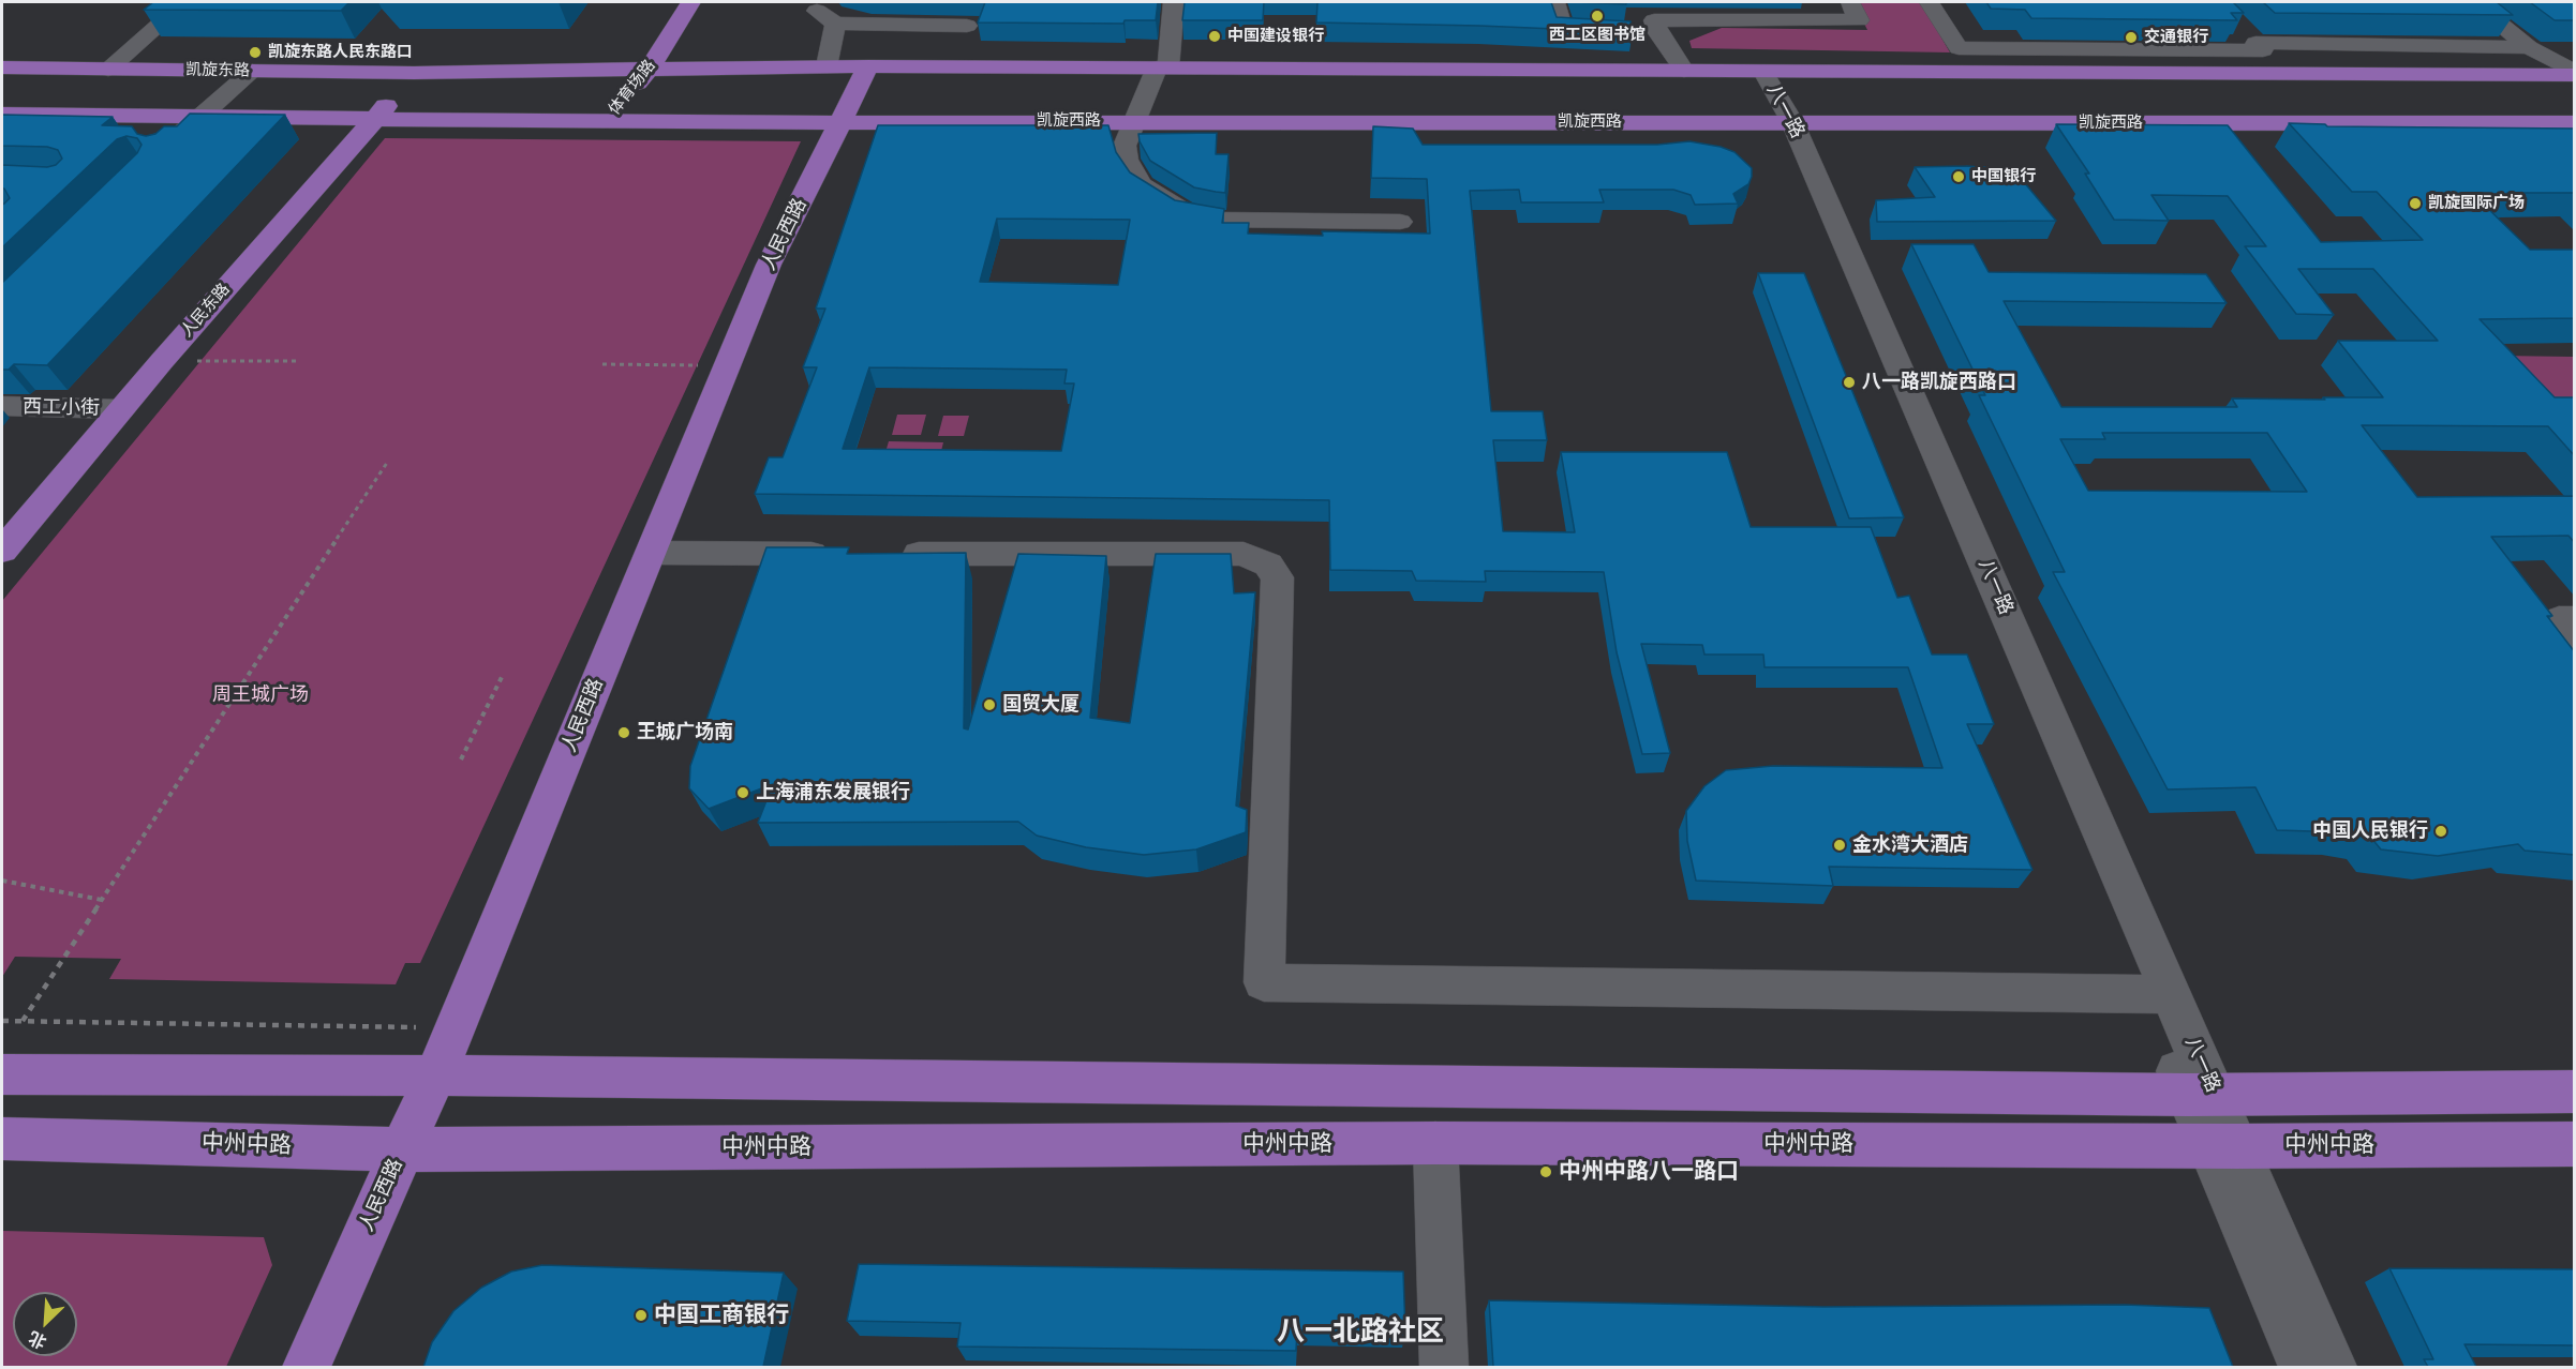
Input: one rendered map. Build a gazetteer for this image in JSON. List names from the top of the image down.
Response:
{
  "streets": {
    "main road": [
      "凯旋东路",
      "体育场路",
      "凯旋西路",
      "人民西路",
      "人民东路",
      "中州中路"
    ],
    "street": ["八一路", "西工小街"]
  },
  "crossings": [
    ["凯旋东路", "体育场路"],
    ["凯旋东路", "凯旋西路"],
    ["凯旋东路", "人民东路"],
    ["体育场路", "凯旋西路"],
    ["八一路", "凯旋西路"],
    ["八一路", "中州中路"],
    ["凯旋西路", "人民西路"],
    ["人民西路", "中州中路"],
    ["人民东路", "西工小街"]
  ],
  "districts": ["八一北路社区"],
  "parks": ["周王城广场"],
  "places": [
    "西工区图书馆",
    "中国建设银行",
    "交通银行",
    "凯旋东路人民东路口",
    "中国银行",
    "凯旋国际广场",
    "八一路凯旋西路口",
    "国贸大厦",
    "王城广场南",
    "上海浦东发展银行",
    "中国人民银行",
    "金水湾大酒店",
    "中州中路八一路口",
    "中国工商银行"
  ],
  "north": "bottom left"
}
